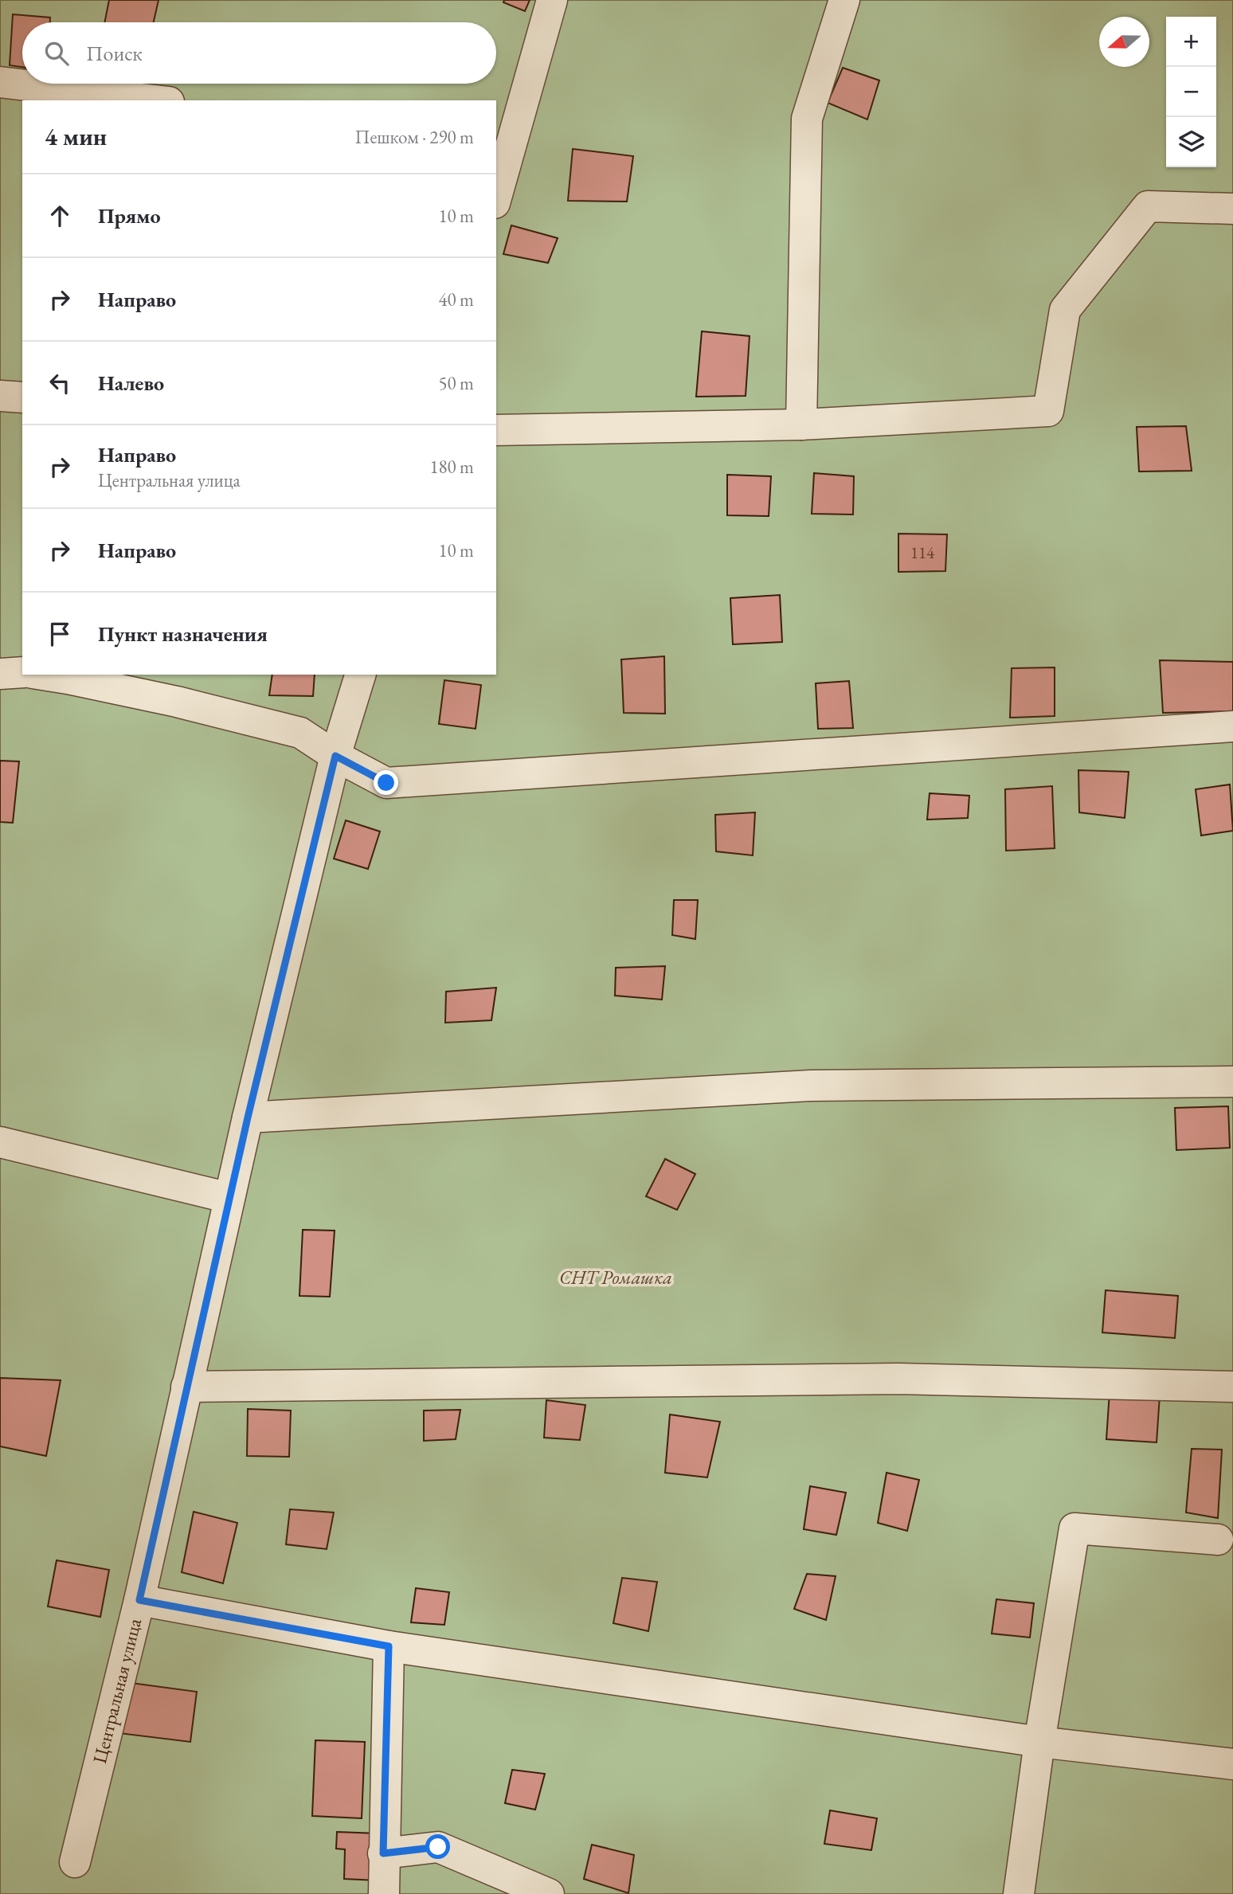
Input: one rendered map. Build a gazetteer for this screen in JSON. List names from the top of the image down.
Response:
{
  "streets": {
    "street": ["Центральная улица"]
  },
  "parks": ["СНТ Ромашка"],
  "house_numbers": ["114"],
  "north": "left",
  "page": {
    "map_buttons": ["+", "−"],
    "search": "Поиск",
    "heading": ["4 мин", "Пешком · 290 m"],
    "list": [
      ["Прямо", "10 m"],
      ["Направо", "40 m"],
      ["Налево", "50 m"],
      ["Направо", "Центральная улица", "180 m"],
      ["Направо", "10 m"],
      "Пункт назначения"
    ]
  }
}
